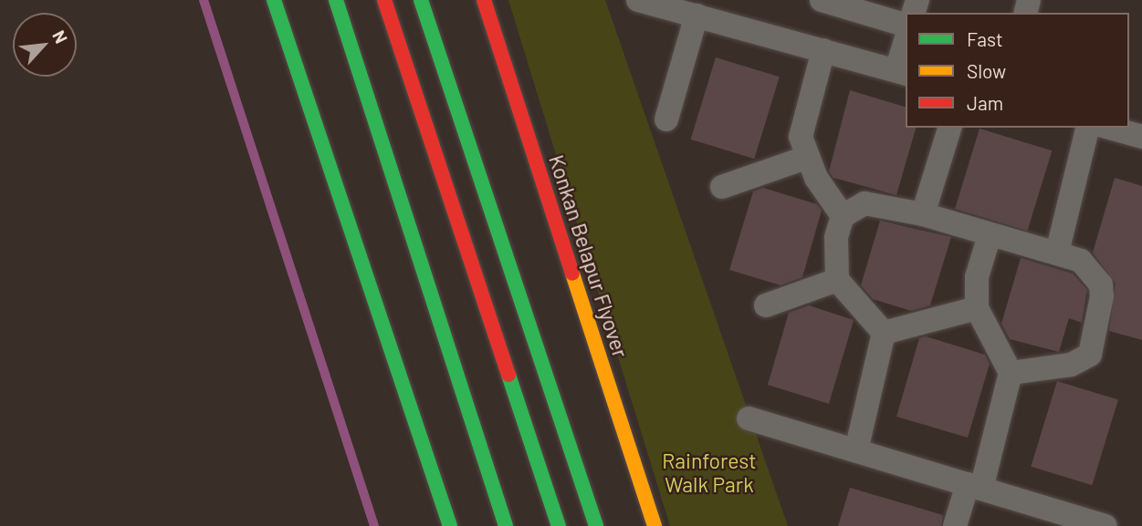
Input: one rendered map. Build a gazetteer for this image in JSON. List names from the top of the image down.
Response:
{
  "streets": {
    "highway": ["Konkan Belapur Flyover"]
  },
  "parks": ["Rainforest Walk Park"],
  "legend": ["Fast", "Slow", "Jam"],
  "north": "top right"
}
